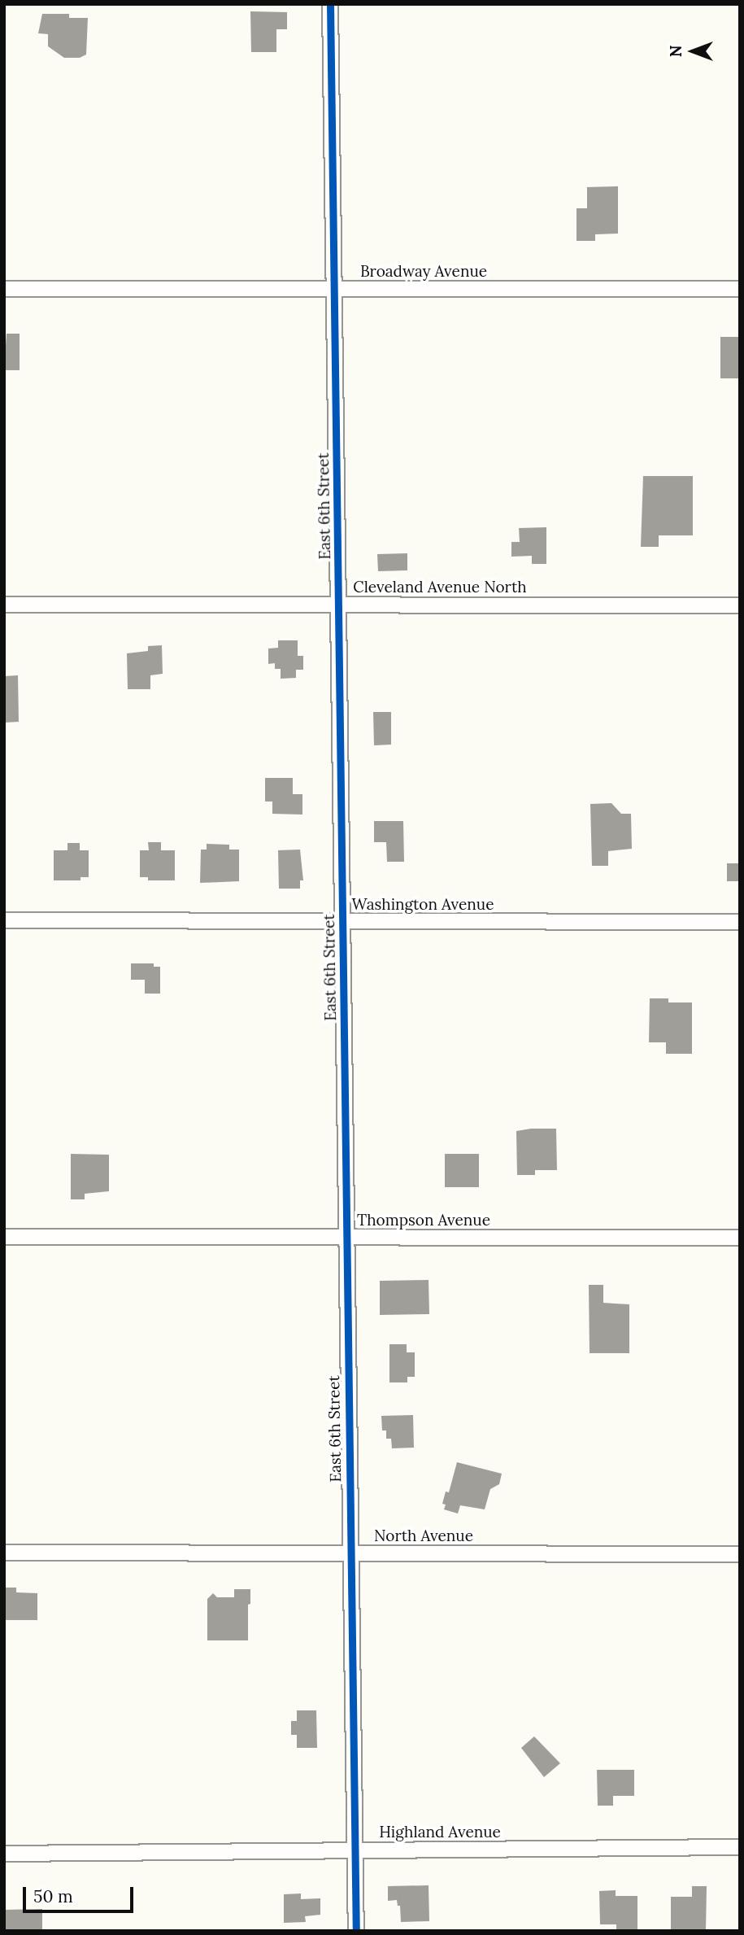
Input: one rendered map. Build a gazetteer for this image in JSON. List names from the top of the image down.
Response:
{
  "streets": {
    "street": [
      "Broadway Avenue",
      "East 6th Street",
      "Cleveland Avenue North",
      "Washington Avenue",
      "Thompson Avenue",
      "North Avenue",
      "Highland Avenue"
    ]
  },
  "crossings": [
    ["Broadway Avenue", "East 6th Street"],
    ["East 6th Street", "Cleveland Avenue North"],
    ["East 6th Street", "Washington Avenue"],
    ["East 6th Street", "Thompson Avenue"],
    ["East 6th Street", "North Avenue"],
    ["East 6th Street", "Highland Avenue"]
  ],
  "scale_bar": "50 m",
  "north": "left"
}
